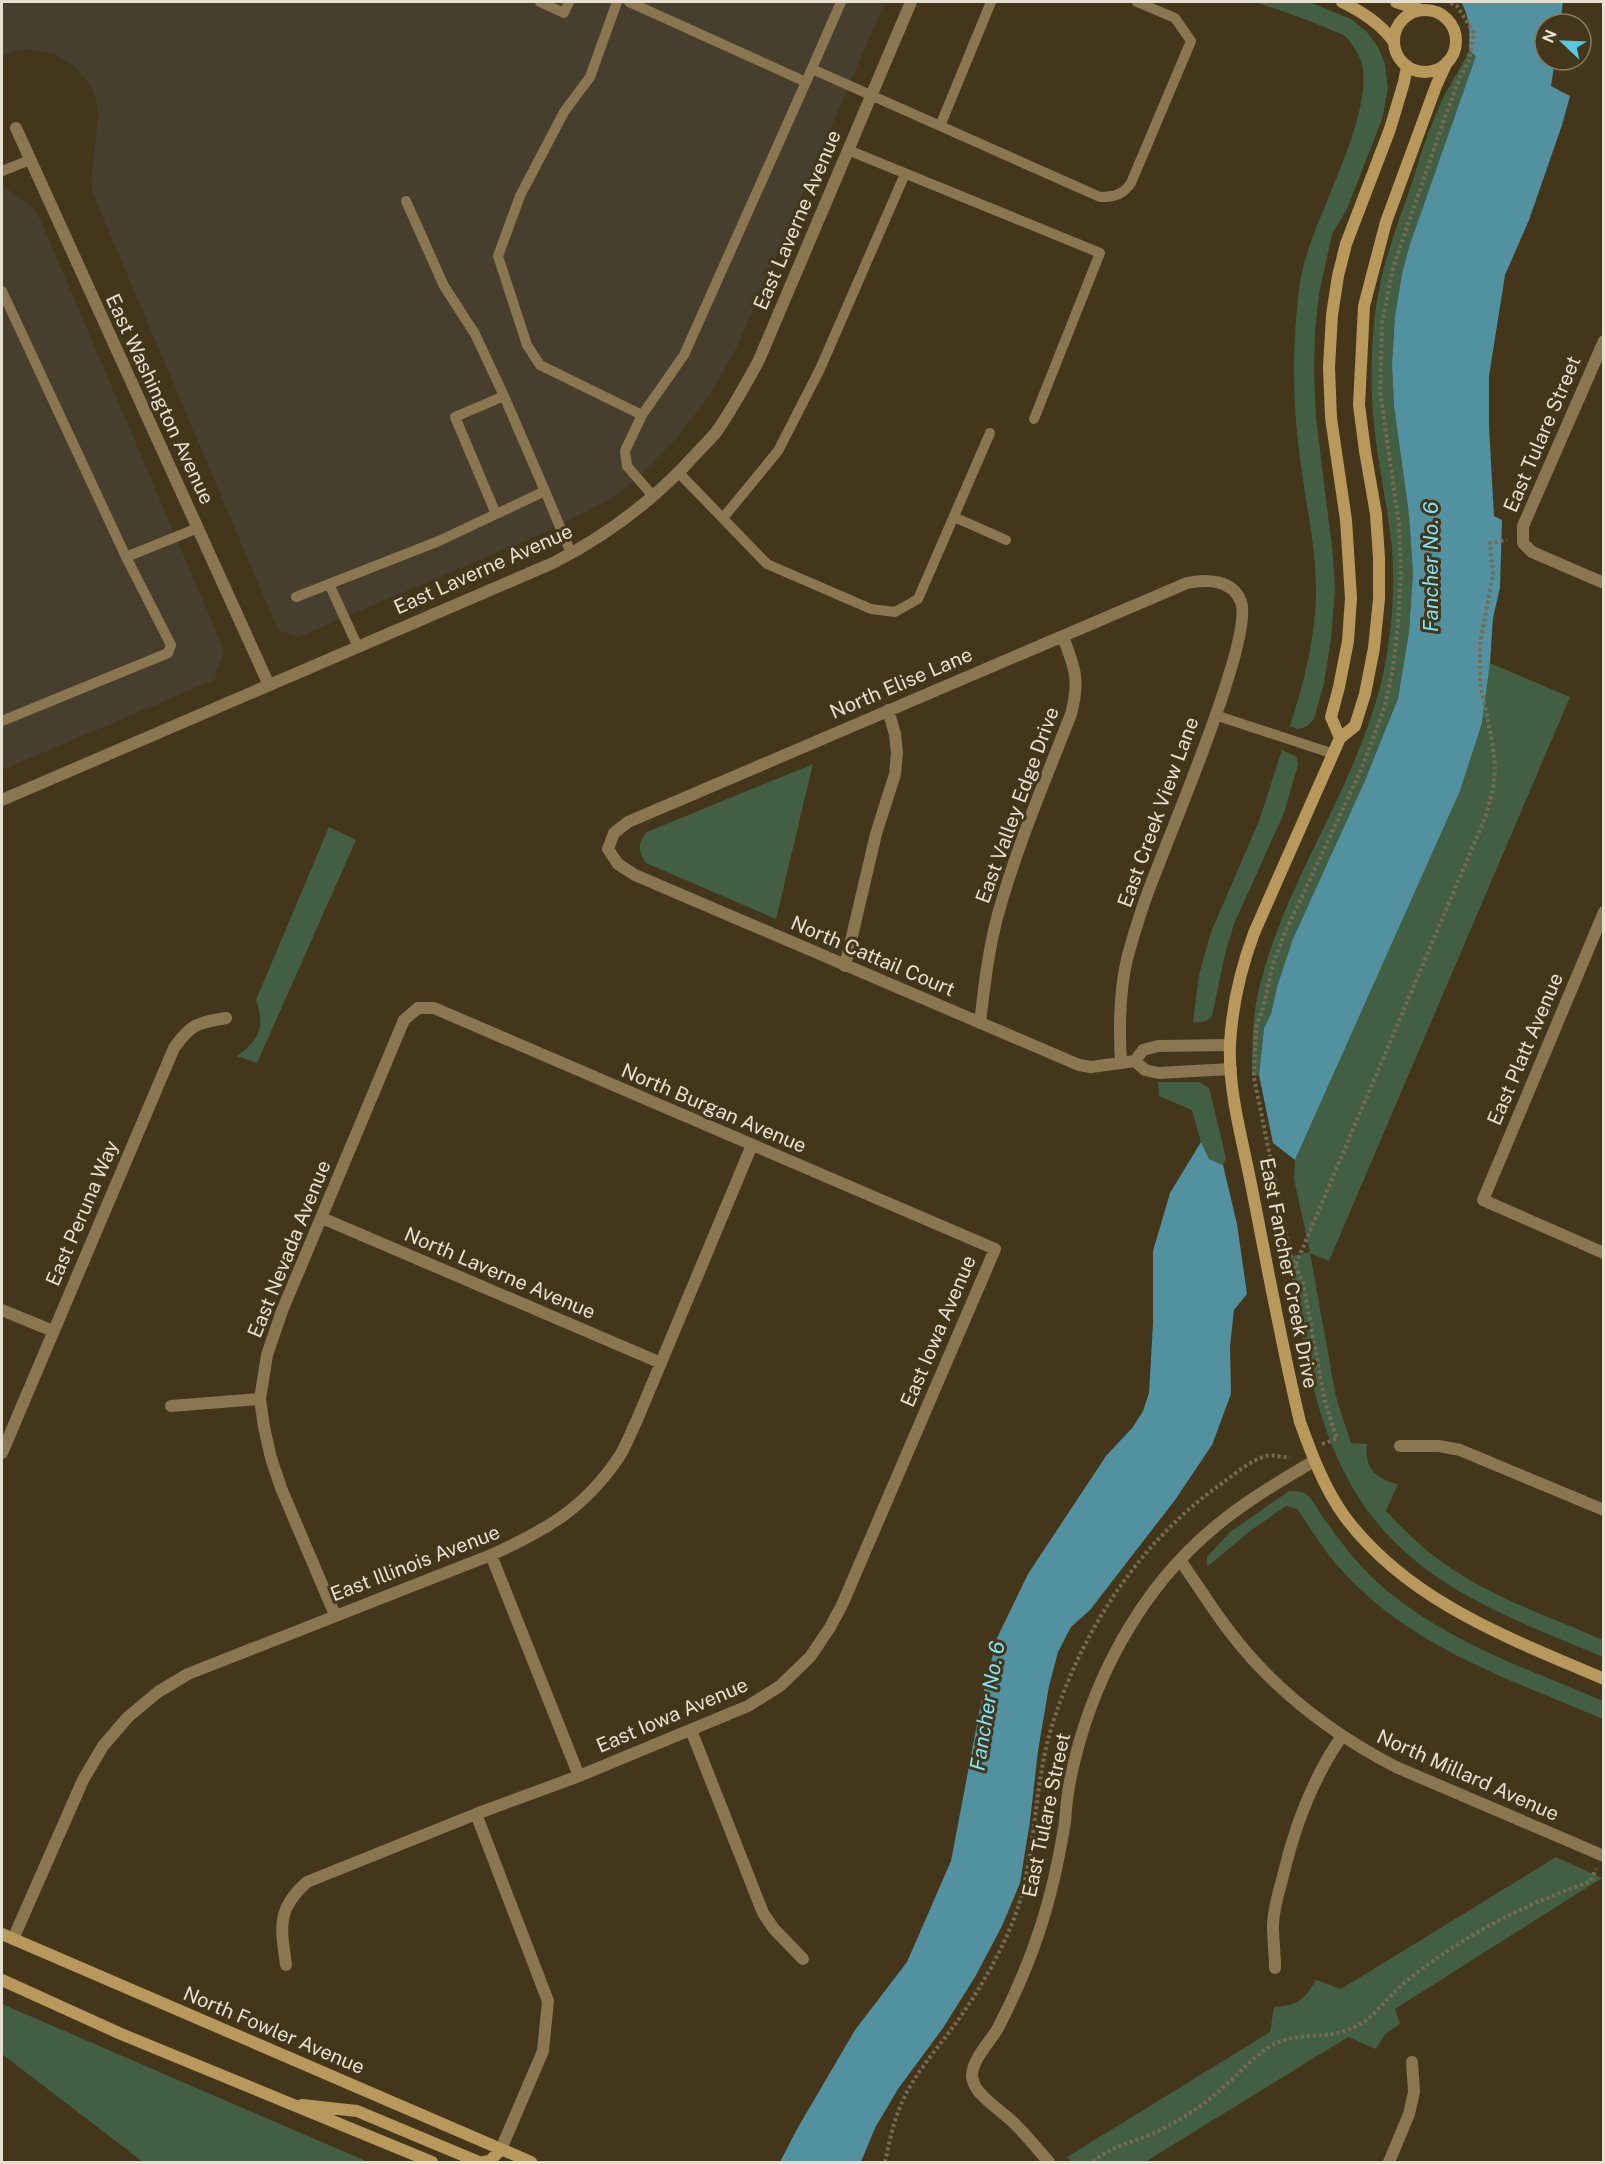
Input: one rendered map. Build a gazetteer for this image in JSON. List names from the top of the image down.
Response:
{
  "streets": {
    "street": [
      "East Laverne Avenue",
      "East Washington Avenue",
      "East Tulare Street",
      "North Elise Lane",
      "East Valley Edge Drive",
      "East Creek View Lane",
      "North Cattail Court",
      "East Platt Avenue",
      "North Burgan Avenue",
      "East Peruna Way",
      "East Nevada Avenue",
      "North Laverne Avenue",
      "East Fancher Creek Drive",
      "East Iowa Avenue",
      "East Illinois Avenue",
      "North Millard Avenue",
      "North Fowler Avenue"
    ]
  },
  "crossings": [
    ["East Laverne Avenue", "East Washington Avenue"],
    ["East Tulare Street", "East Fancher Creek Drive"],
    ["East Tulare Street", "North Millard Avenue"],
    ["North Elise Lane", "East Valley Edge Drive"],
    ["North Elise Lane", "East Creek View Lane"],
    ["North Elise Lane", "North Cattail Court"],
    ["East Valley Edge Drive", "North Cattail Court"],
    ["East Creek View Lane", "North Cattail Court"],
    ["North Cattail Court", "East Fancher Creek Drive"],
    ["North Burgan Avenue", "East Nevada Avenue"],
    ["North Burgan Avenue", "East Iowa Avenue"],
    ["North Burgan Avenue", "East Illinois Avenue"],
    ["East Nevada Avenue", "North Laverne Avenue"],
    ["East Nevada Avenue", "East Illinois Avenue"],
    ["North Laverne Avenue", "East Illinois Avenue"],
    ["East Illinois Avenue", "North Fowler Avenue"]
  ],
  "water": ["Fancher No. 6"],
  "north": "top left"
}
